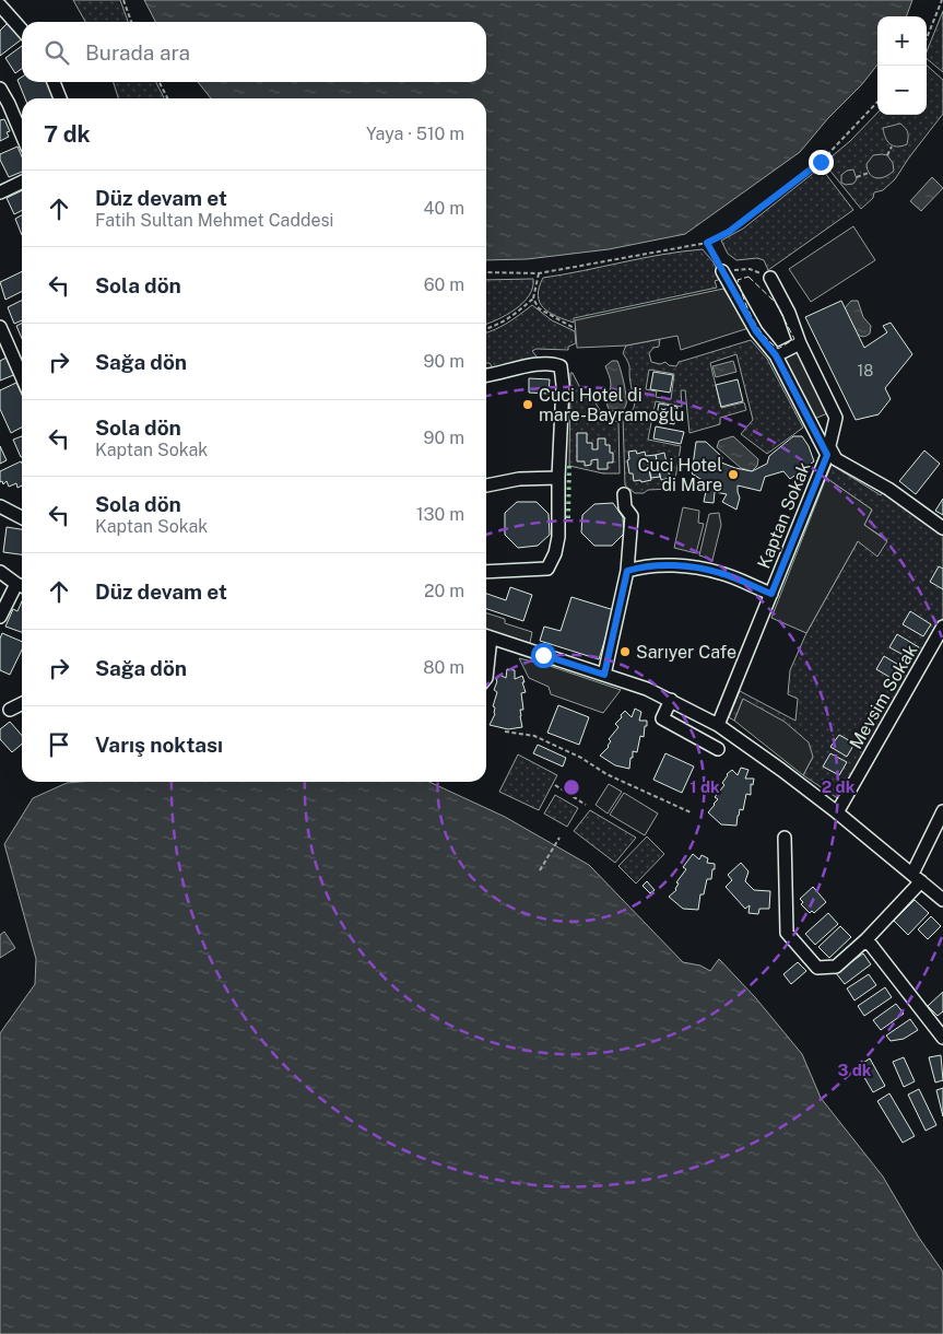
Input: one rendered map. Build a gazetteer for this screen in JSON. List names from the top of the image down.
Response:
{
  "streets": {
    "street": ["Kaptan Sokak", "Mevsim Sokak"]
  },
  "places": ["Cuci Hotel di mare-Bayramoğlu", "Cuci Hotel di Mare", "Sarıyer Cafe"],
  "house_numbers": ["18"],
  "page": {
    "map_buttons": ["+", "−"],
    "search": "Burada ara",
    "heading": ["7 dk", "Yaya · 510 m"],
    "list": [
      ["Düz devam et", "Fatih Sultan Mehmet Caddesi", "40 m"],
      ["Sola dön", "60 m"],
      ["Sağa dön", "90 m"],
      ["Sola dön", "Kaptan Sokak", "90 m"],
      ["Sola dön", "Kaptan Sokak", "130 m"],
      ["Düz devam et", "20 m"],
      ["Sağa dön", "80 m"],
      "Varış noktası"
    ]
  },
  "rings": ["1 dk", "2 dk", "3 dk"]
}
